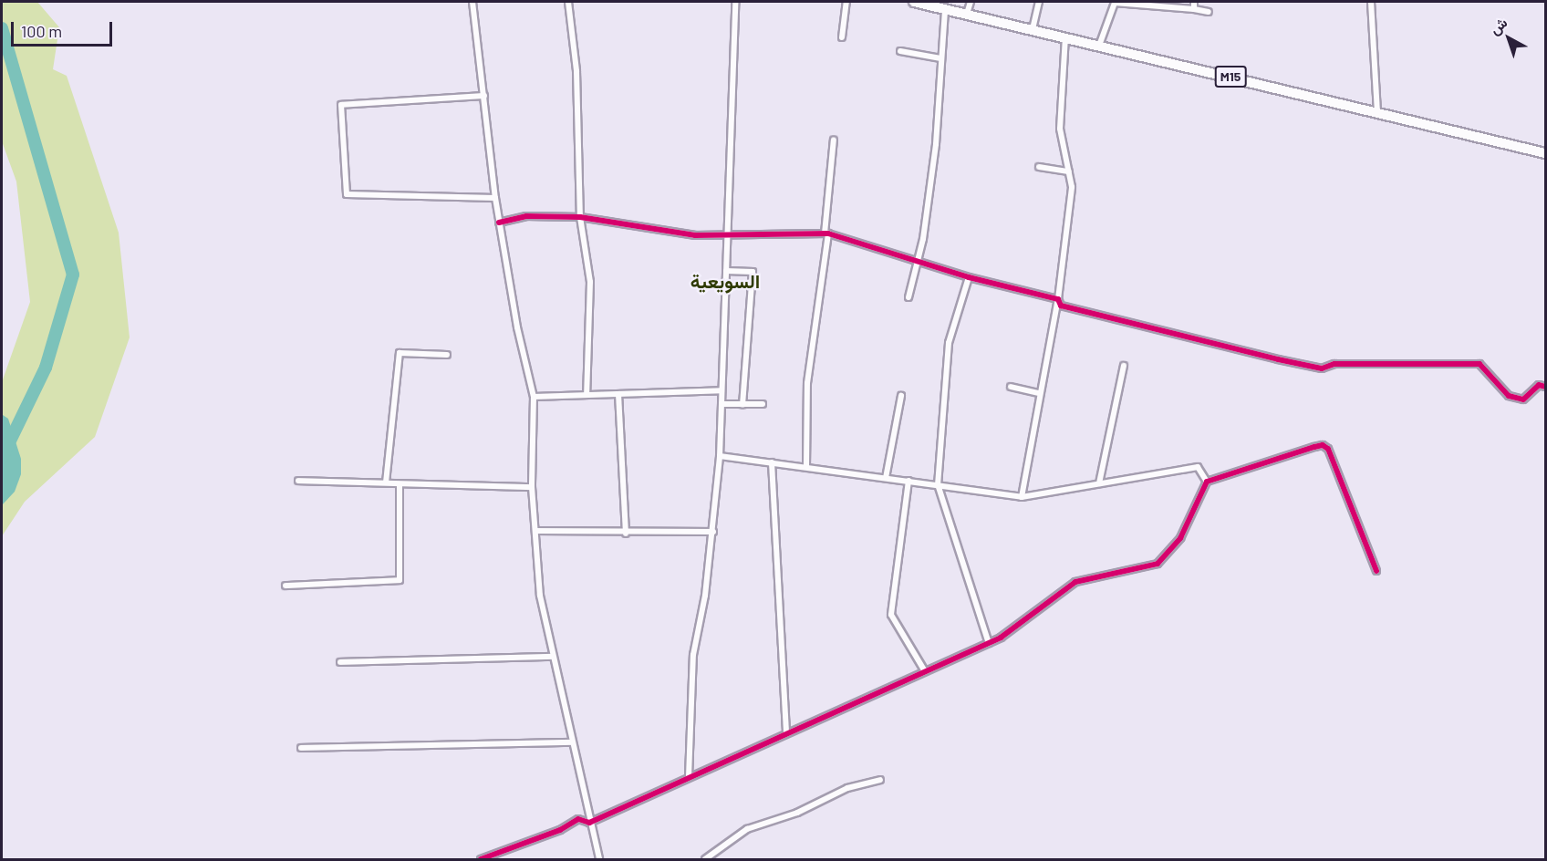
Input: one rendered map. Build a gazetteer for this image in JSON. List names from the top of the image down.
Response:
{
  "streets": {
    "highway": ["M15"]
  },
  "districts": ["السويعية"],
  "scale_bar": "100 m",
  "north": "top left"
}
